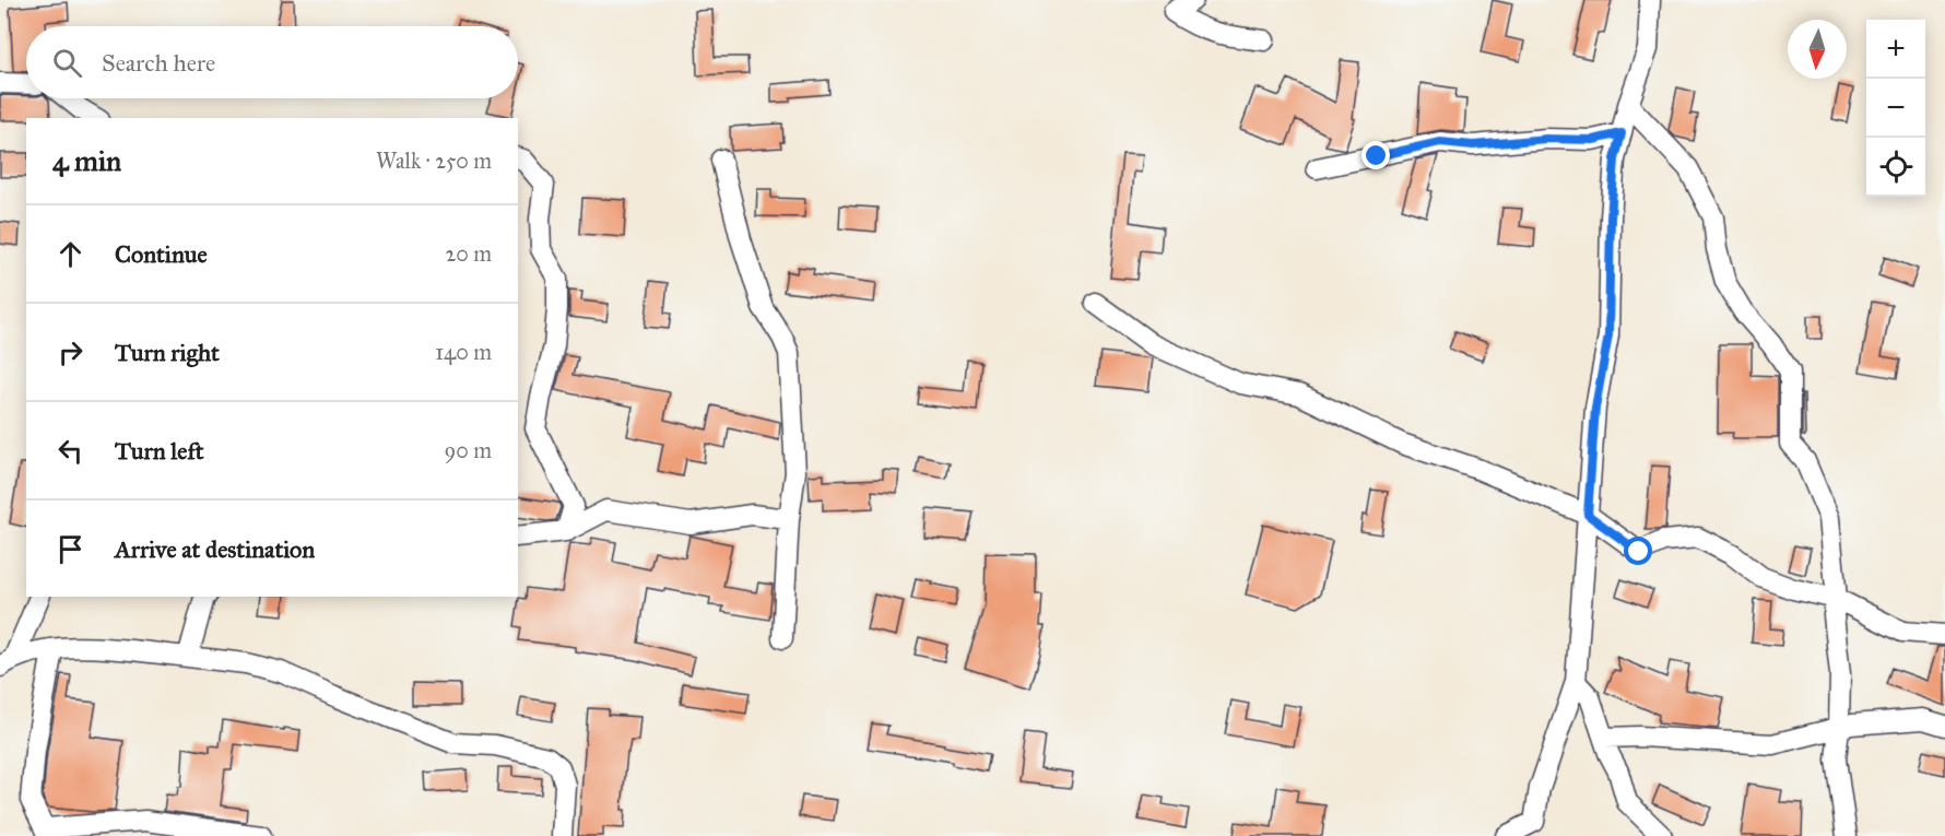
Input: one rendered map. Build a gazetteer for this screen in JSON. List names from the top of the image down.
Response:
{
  "north": "bottom",
  "page": {
    "map_buttons": ["+", "−"],
    "search": "Search here",
    "heading": ["4 min", "Walk · 250 m"],
    "list": [
      ["Continue", "20 m"],
      ["Turn right", "140 m"],
      ["Turn left", "90 m"],
      "Arrive at destination"
    ]
  }
}
